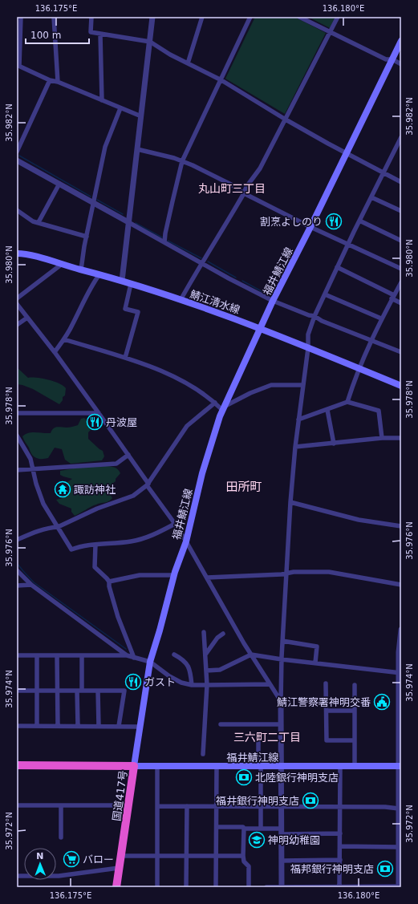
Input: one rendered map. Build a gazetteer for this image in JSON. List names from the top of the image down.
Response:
{
  "streets": {
    "highway": ["国道417号"],
    "main road": ["福井鯖江線", "鯖江清水線"]
  },
  "crossings": [
    ["福井鯖江線", "鯖江清水線"],
    ["福井鯖江線", "国道417号"]
  ],
  "districts": ["丸山町三丁目", "田所町", "三六町二丁目"],
  "places": {
    "restaurant": ["割烹よしのり", "丹波屋", "ガスト"],
    "temple": ["諏訪神社"],
    "public building": ["鯖江警察署神明交番"],
    "bank": ["北陸銀行神明支店", "福井銀行神明支店", "福邦銀行神明支店"],
    "school or university": ["神明幼稚園"],
    "supermarket": ["バロー"]
  },
  "scale_bar": "100 m",
  "north": "top",
  "coordinates": [
    "136.175°E",
    "136.180°E",
    "35.982°N",
    "35.980°N",
    "35.978°N",
    "35.976°N",
    "35.974°N",
    "35.972°N"
  ]
}
